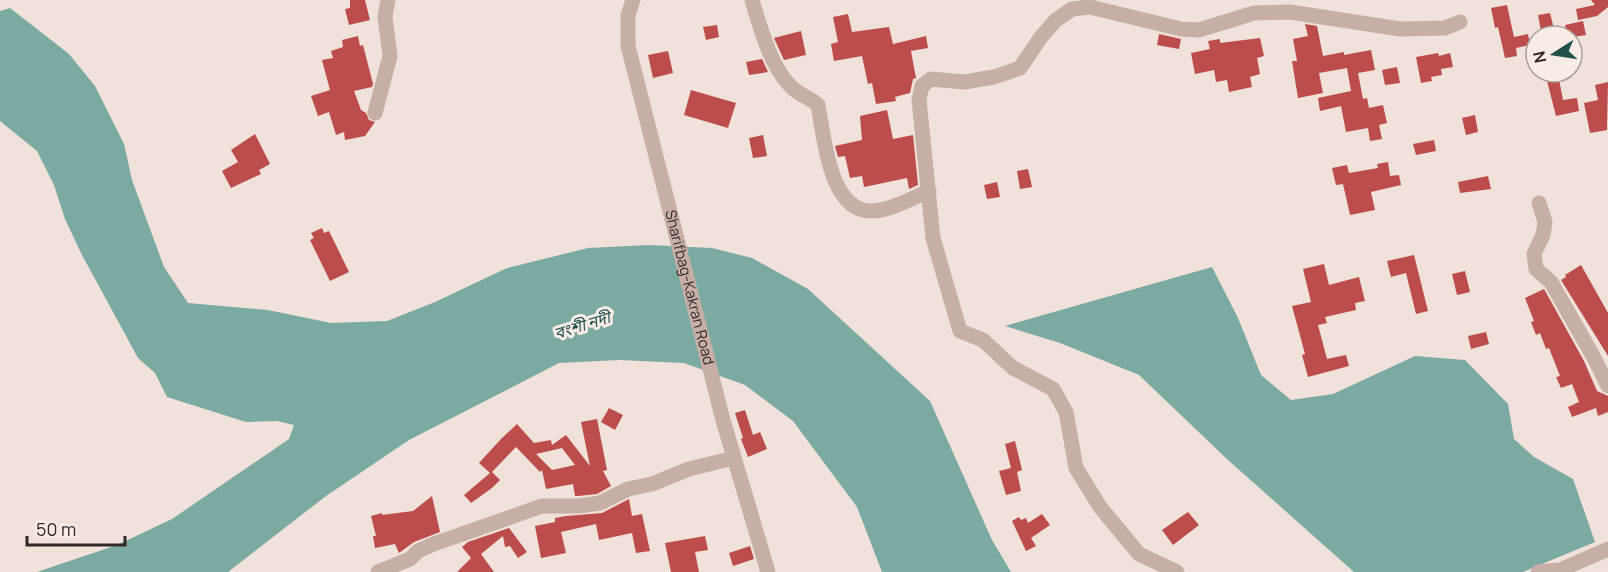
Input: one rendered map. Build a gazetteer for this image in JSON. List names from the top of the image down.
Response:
{
  "streets": {
    "street": ["Sharifbag-Kakran Road"]
  },
  "water": ["বংশী নদী"],
  "scale_bar": "50 m",
  "north": "left"
}
